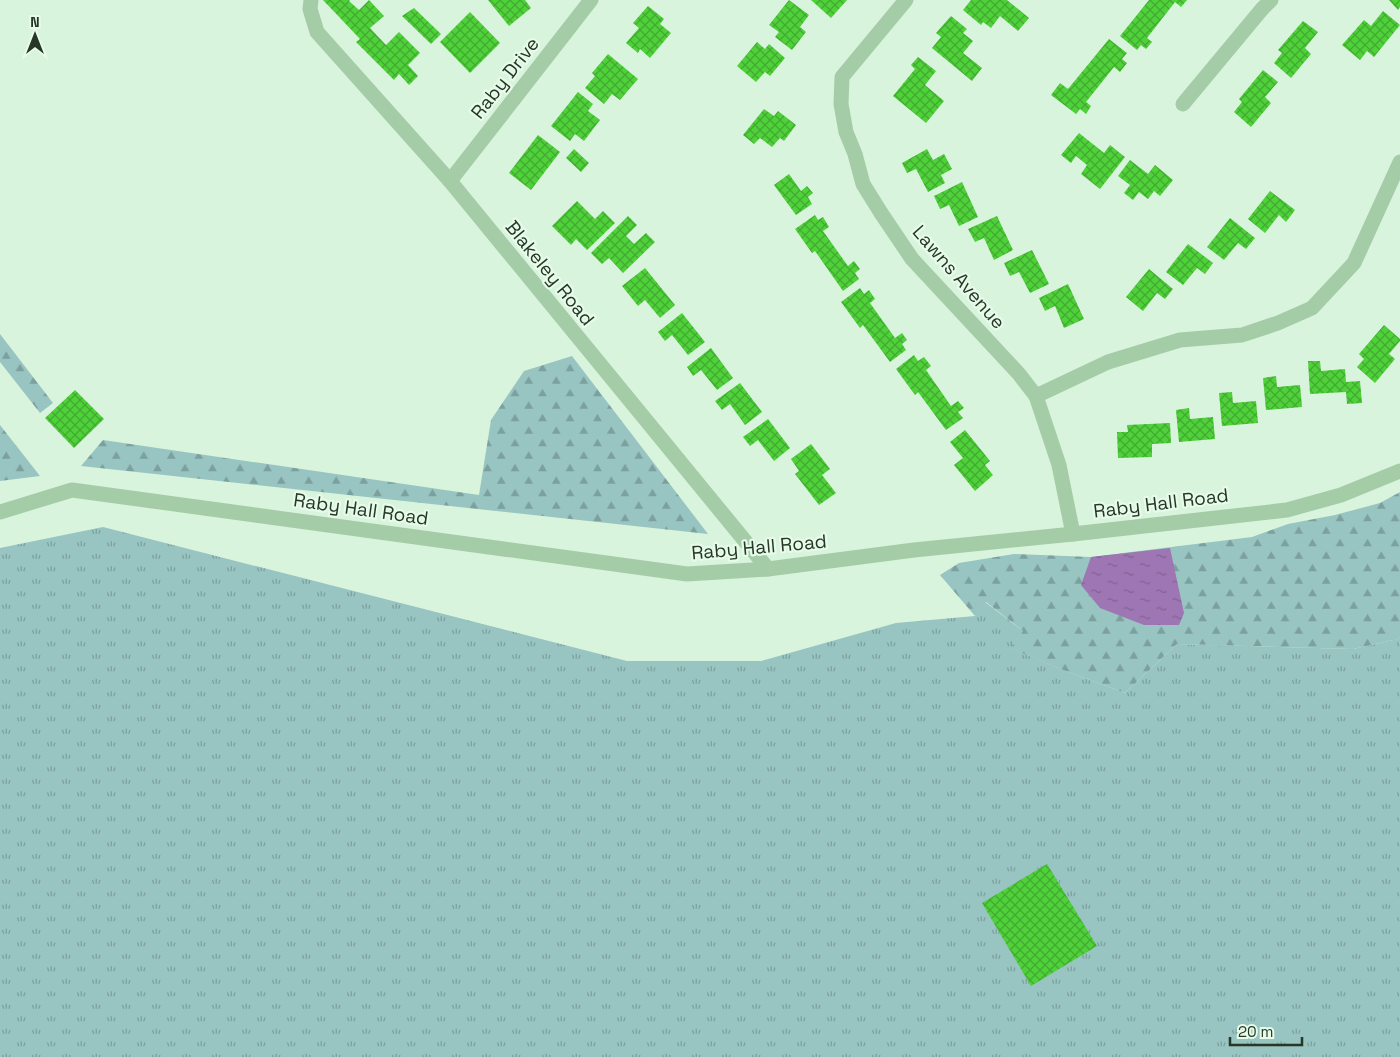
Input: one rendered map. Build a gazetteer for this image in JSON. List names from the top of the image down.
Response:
{
  "streets": {
    "street": [
      "Raby Drive",
      "Blakeley Road",
      "Lawns Avenue",
      "Raby Hall Road"
    ]
  },
  "crossings": [
    ["Raby Drive", "Blakeley Road"],
    ["Blakeley Road", "Raby Hall Road"],
    ["Lawns Avenue", "Raby Hall Road"]
  ],
  "scale_bar": "20 m",
  "north": "top"
}
